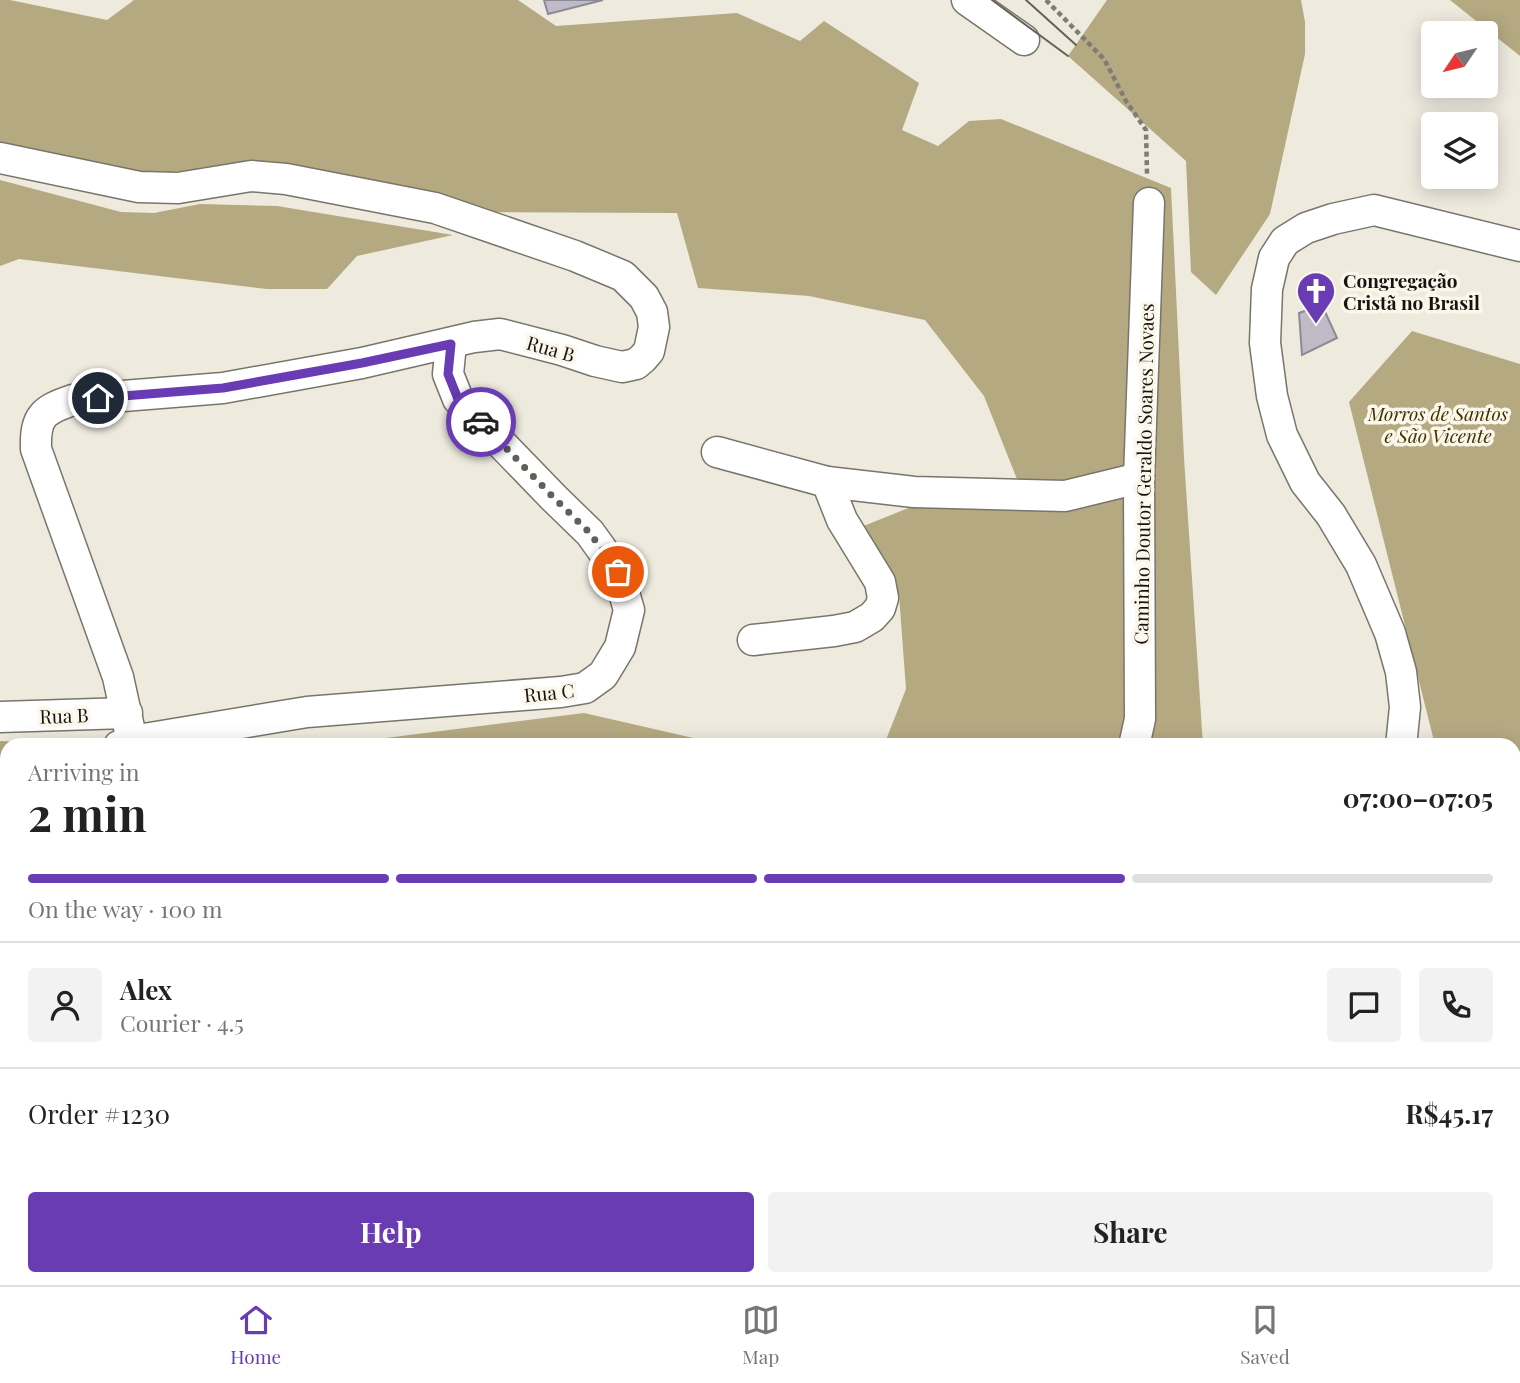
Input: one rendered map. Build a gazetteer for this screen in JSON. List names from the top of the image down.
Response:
{
  "streets": {
    "street": ["Rua B", "Caminho Doutor Geraldo Soares Novaes", "Rua C"]
  },
  "crossings": [
    ["Rua B", "Rua C"]
  ],
  "parks": ["Morros de Santos e São Vicente"],
  "places": {
    "church": ["Congregação Cristã no Brasil"]
  },
  "north": "bottom left",
  "page": {
    "heading": ["2 min", "Arriving in", "07:00–07:05"],
    "panel": [
      "Alex",
      "Courier · 4.5",
      "Order #1230",
      "R$45.17"
    ],
    "bar": "On the way · 100 m",
    "buttons": ["Help", "Share"],
    "tabs": ["Home", "Map", "Saved"]
  }
}
